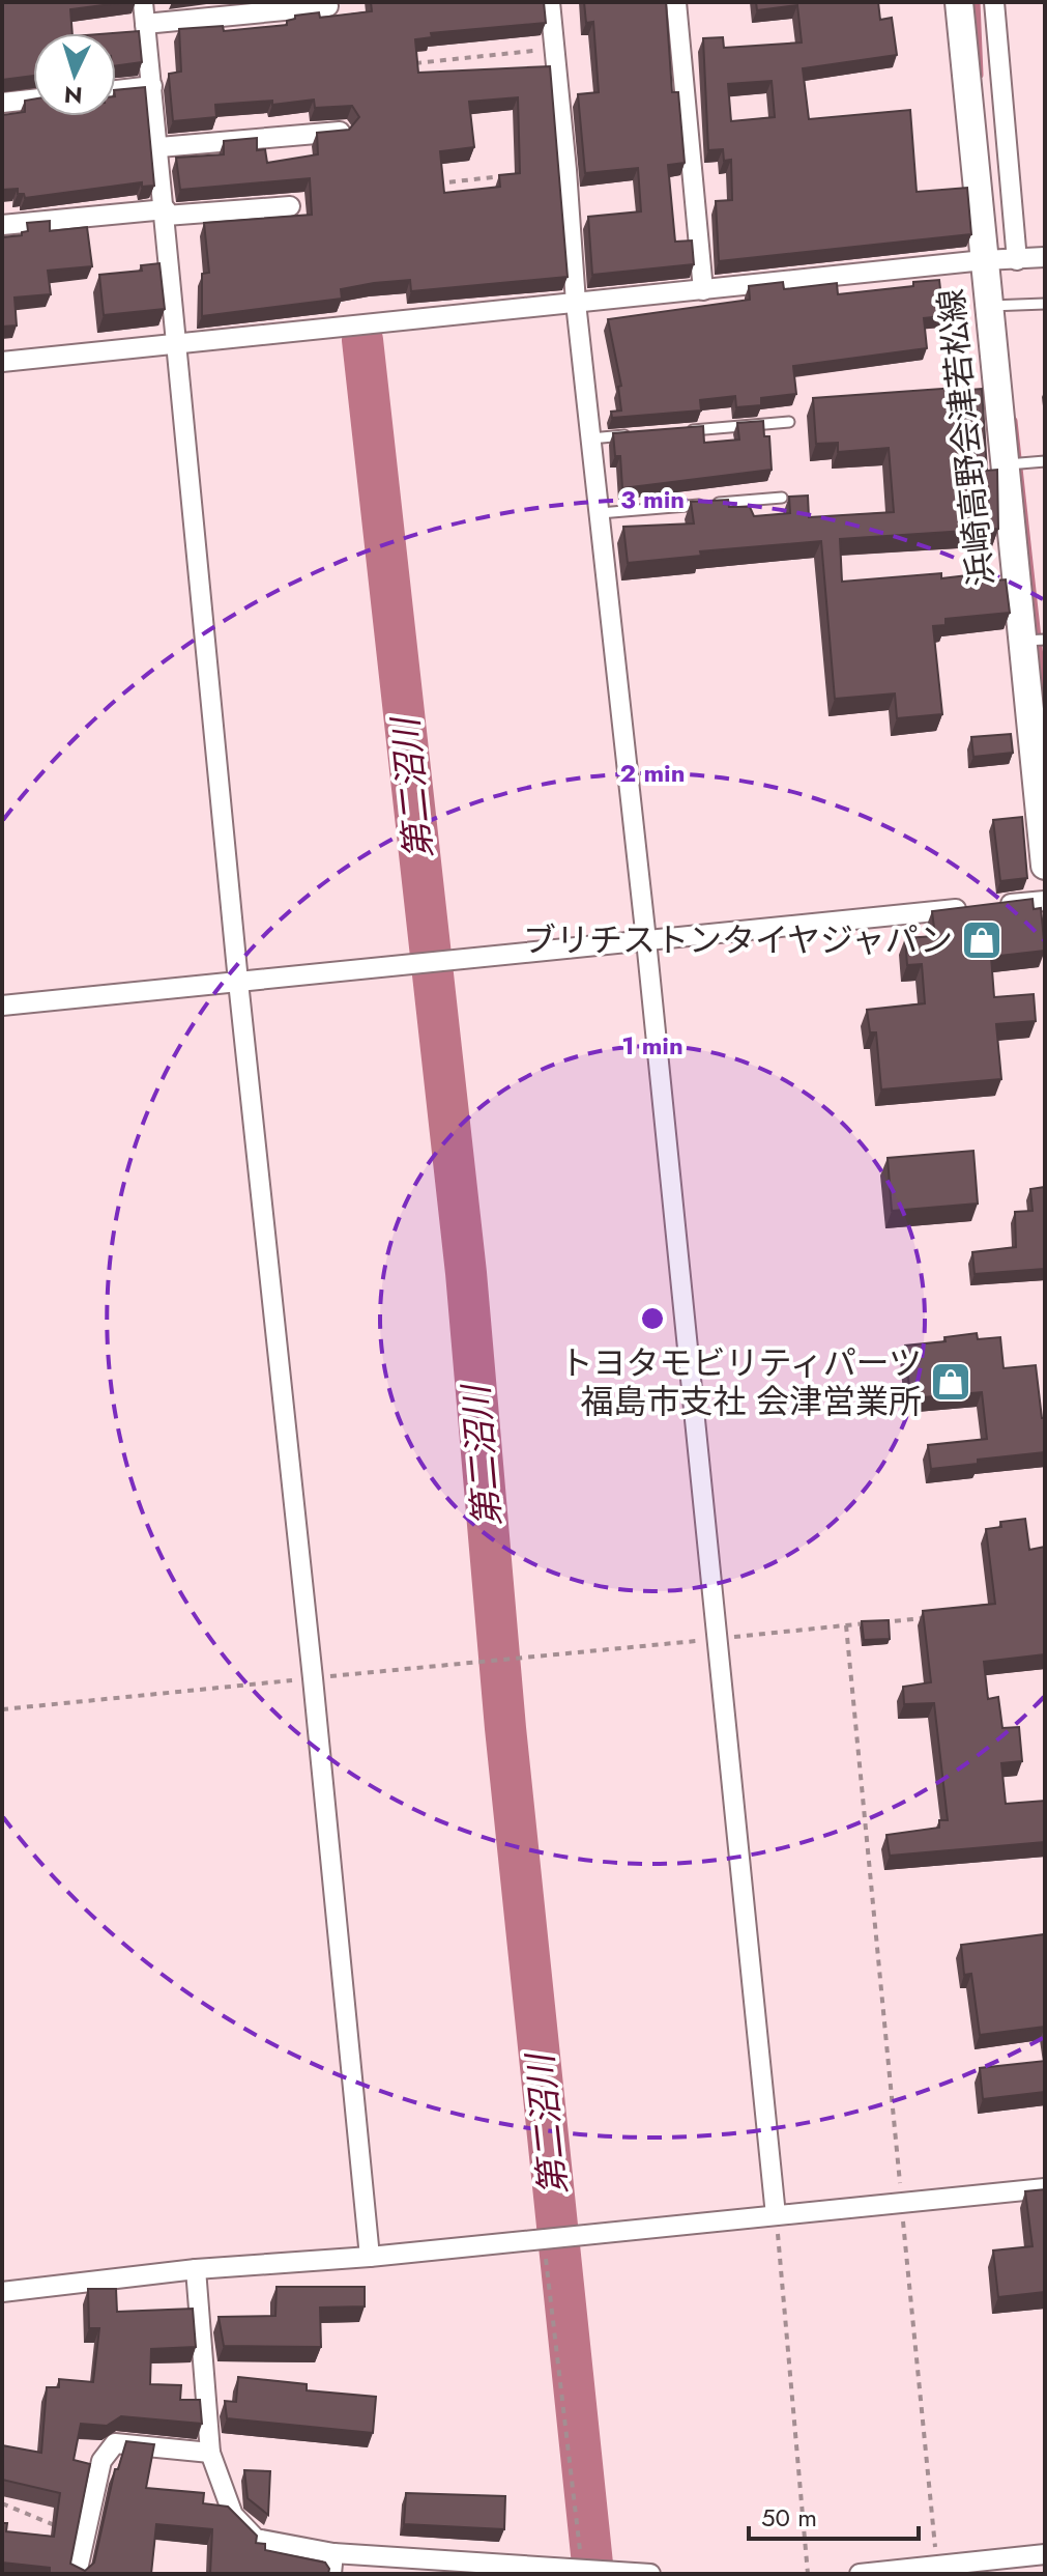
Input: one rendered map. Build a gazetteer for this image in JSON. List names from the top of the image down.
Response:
{
  "streets": {
    "main road": ["浜崎高野会津若松線"]
  },
  "water": ["第二沼川"],
  "places": {
    "shop": ["ブリチストンタイヤジャパン", "トヨタモビリティパーツ 福島市支社 会津営業所"]
  },
  "scale_bar": "50 m",
  "north": "bottom",
  "rings": ["3 min", "2 min", "1 min"]
}
